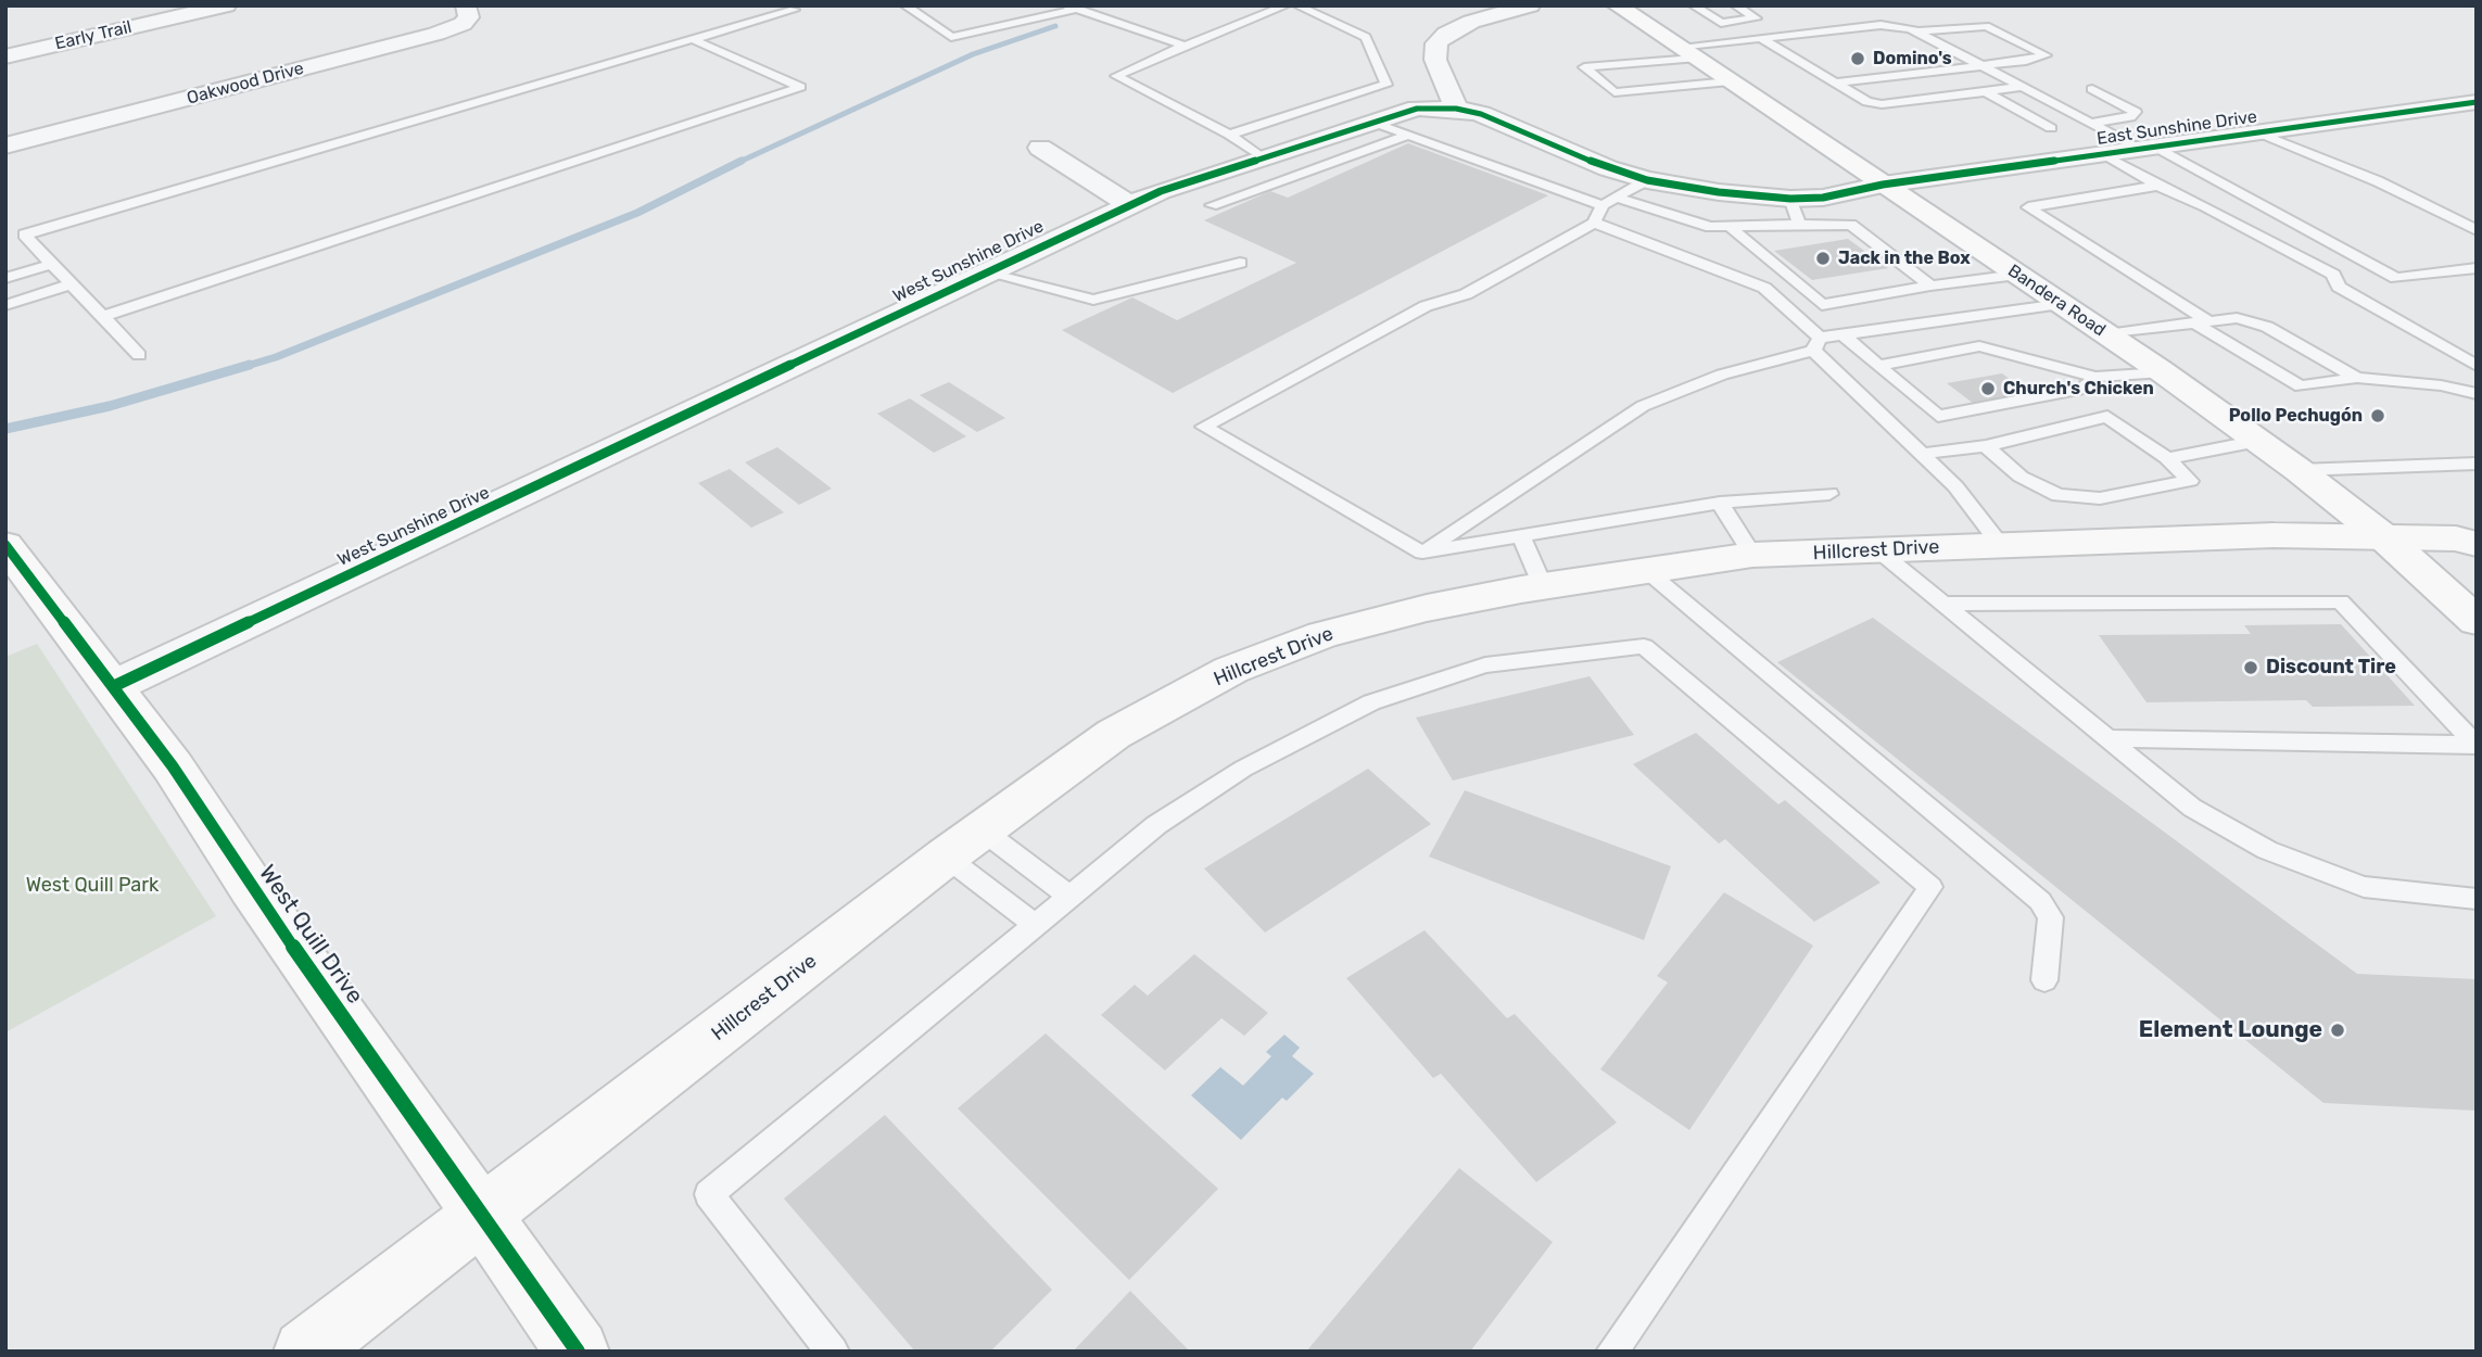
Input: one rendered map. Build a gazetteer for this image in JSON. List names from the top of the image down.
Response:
{
  "streets": {
    "main road": ["Bandera Road", "Hillcrest Drive", "West Quill Drive"],
    "street": [
      "Early Trail",
      "Oakwood Drive",
      "East Sunshine Drive",
      "West Sunshine Drive"
    ]
  },
  "crossings": [
    ["East Sunshine Drive", "West Sunshine Drive"],
    ["East Sunshine Drive", "Bandera Road"],
    ["West Sunshine Drive", "Bandera Road"],
    ["West Sunshine Drive", "West Quill Drive"],
    ["Bandera Road", "Hillcrest Drive"],
    ["Hillcrest Drive", "West Quill Drive"]
  ],
  "parks": ["West Quill Park"],
  "places": [
    "Domino's",
    "Jack in the Box",
    "Church's Chicken",
    "Pollo Pechugón",
    "Discount Tire",
    "Element Lounge"
  ]
}
